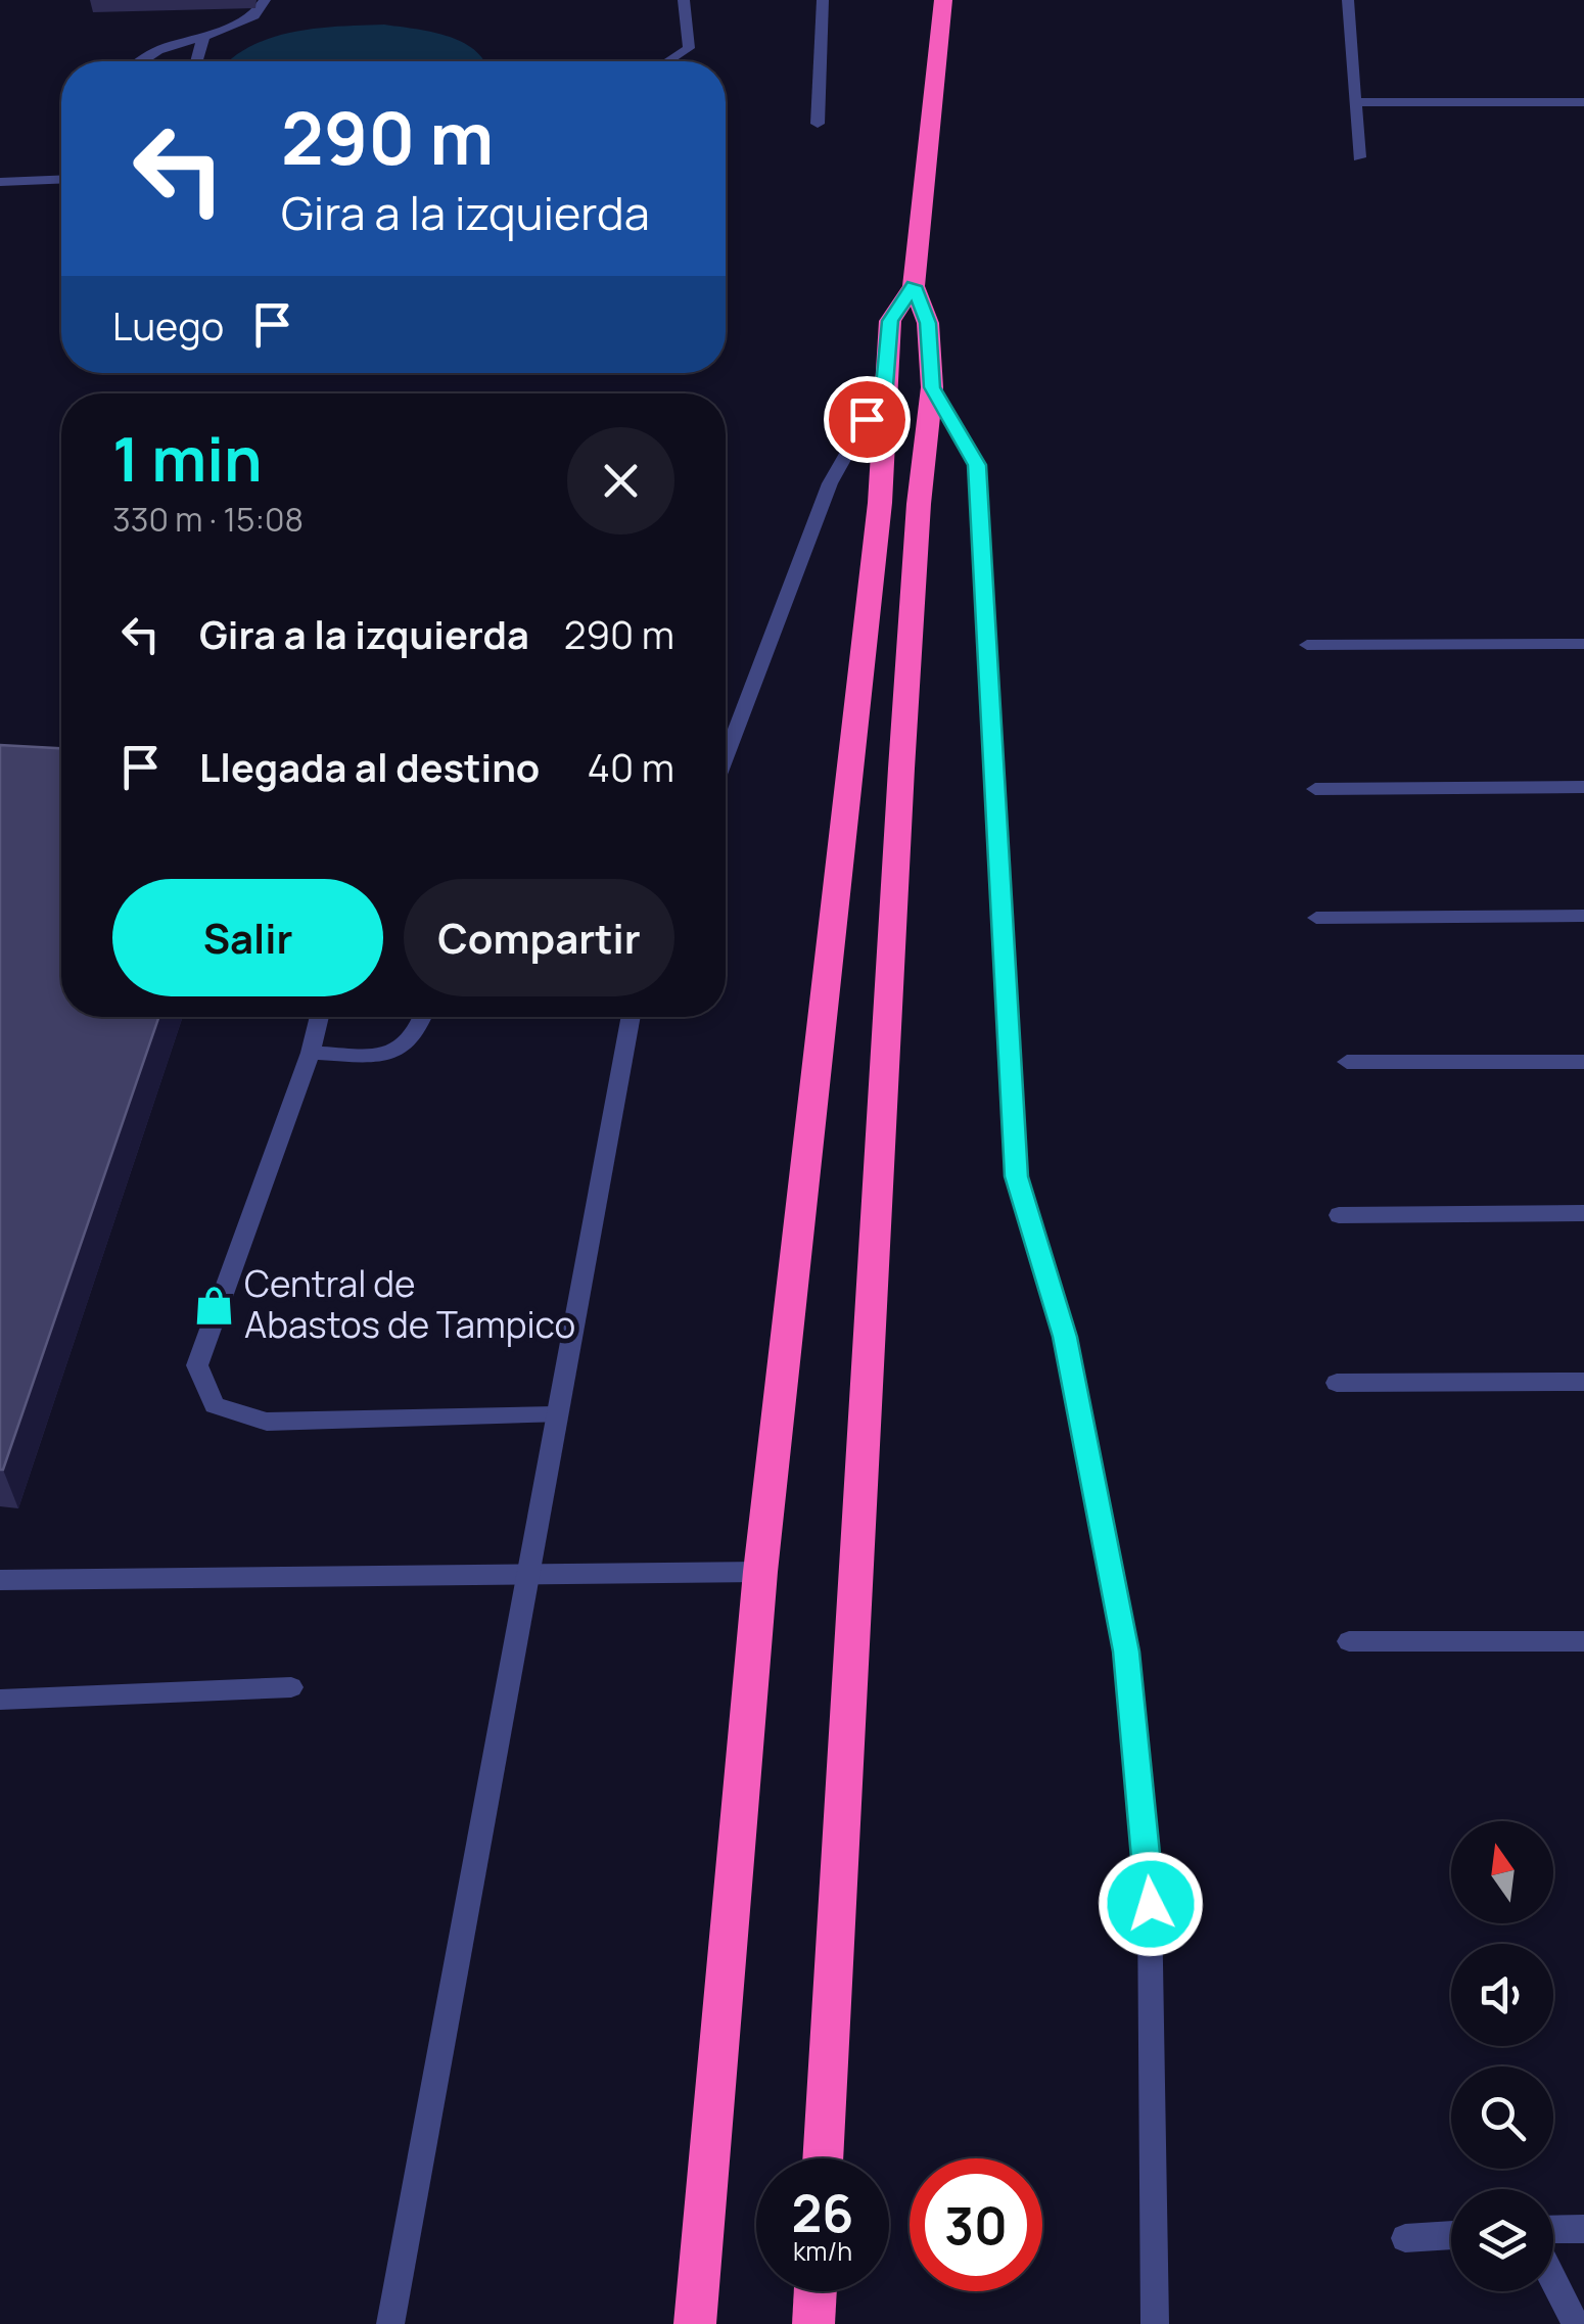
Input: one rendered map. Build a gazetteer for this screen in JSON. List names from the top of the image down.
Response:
{
  "places": {
    "shop": ["Central de Abastos de Tampico"]
  },
  "north": "top",
  "page": {
    "turn": ["290 m", "Gira a la izquierda"],
    "then": "Luego",
    "heading": ["1 min", "330 m · 15:08"],
    "list": [
      {
        "name": "Gira a la izquierda",
        "value": "290 m"
      },
      {
        "name": "Llegada al destino",
        "value": "40 m"
      }
    ],
    "buttons": ["Salir", "Compartir"],
    "speed": "26 km/h",
    "limit": "30"
  }
}
